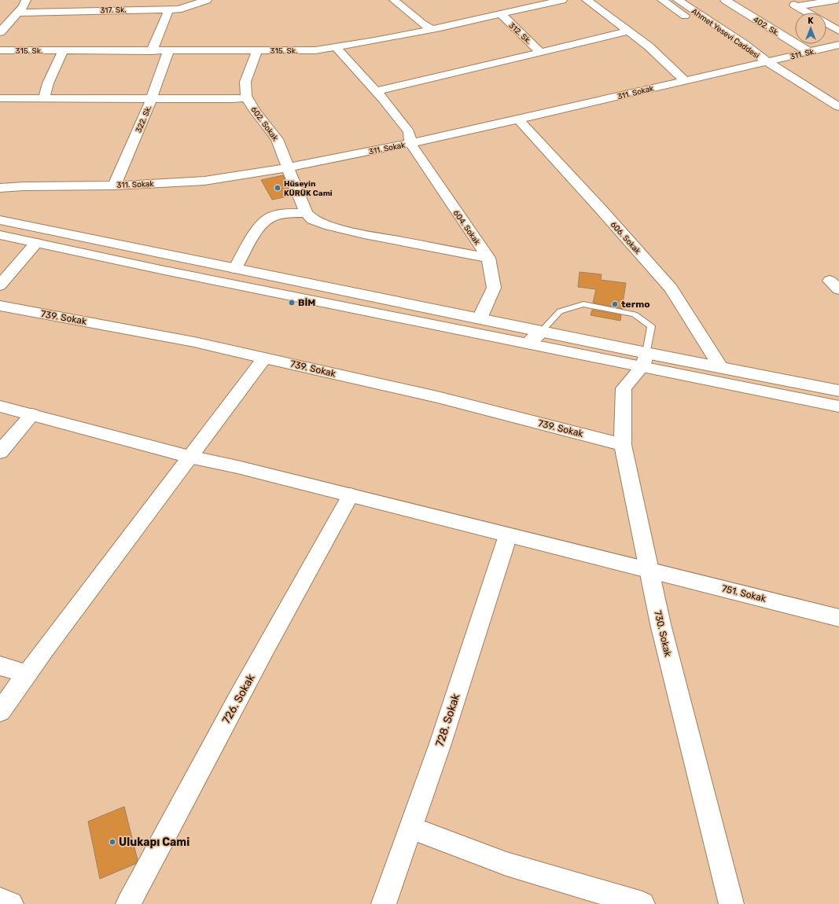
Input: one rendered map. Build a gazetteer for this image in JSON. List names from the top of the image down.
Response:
{
  "streets": {
    "street": [
      "317. Sk.",
      "402. Sk.",
      "312. Sk.",
      "Ahmet Yesevi Caddesi",
      "315. Sk.",
      "311. Sk.",
      "311. Sokak",
      "322. Sk.",
      "602. Sokak",
      "604. Sokak",
      "606. Sokak",
      "739. Sokak",
      "751. Sokak",
      "730. Sokak",
      "726. Sokak",
      "728. Sokak"
    ]
  },
  "crossings": [
    ["402. Sk.", "311. Sk."],
    ["312. Sk.", "315. Sk."],
    ["Ahmet Yesevi Caddesi", "311. Sk."],
    ["Ahmet Yesevi Caddesi", "311. Sokak"],
    ["315. Sk.", "322. Sk."],
    ["315. Sk.", "602. Sokak"],
    ["315. Sk.", "604. Sokak"],
    ["311. Sk.", "311. Sokak"],
    ["311. Sokak", "322. Sk."],
    ["311. Sokak", "602. Sokak"],
    ["311. Sokak", "604. Sokak"],
    ["311. Sokak", "606. Sokak"],
    ["739. Sokak", "730. Sokak"],
    ["751. Sokak", "730. Sokak"],
    ["751. Sokak", "726. Sokak"],
    ["751. Sokak", "728. Sokak"]
  ],
  "places": [
    "Hüseyin KÜRÜK Cami",
    "BİM",
    "termo",
    "Ulukapı Cami"
  ],
  "north": "top"
}
